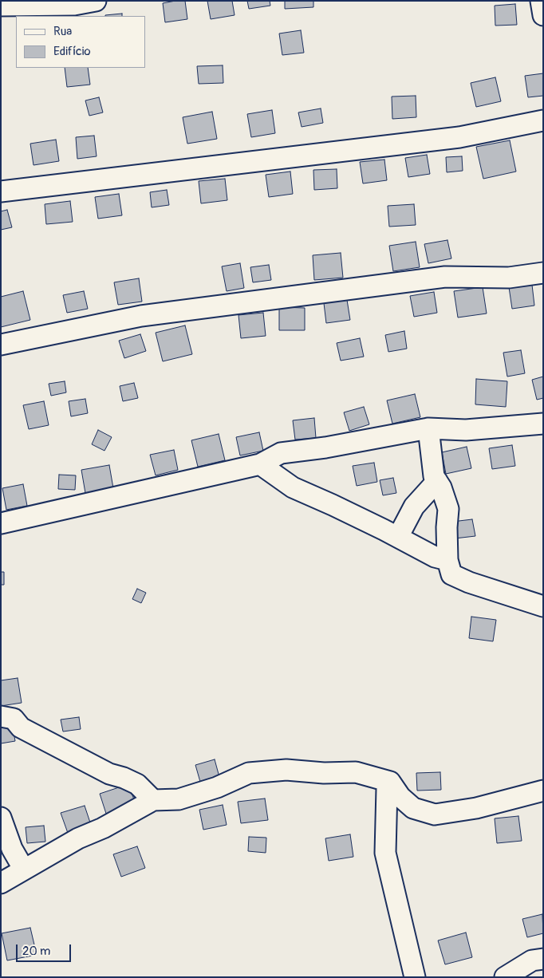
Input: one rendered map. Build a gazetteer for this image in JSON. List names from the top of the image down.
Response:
{
  "legend": ["Rua", "Edifício"],
  "scale_bar": "20 m"
}
